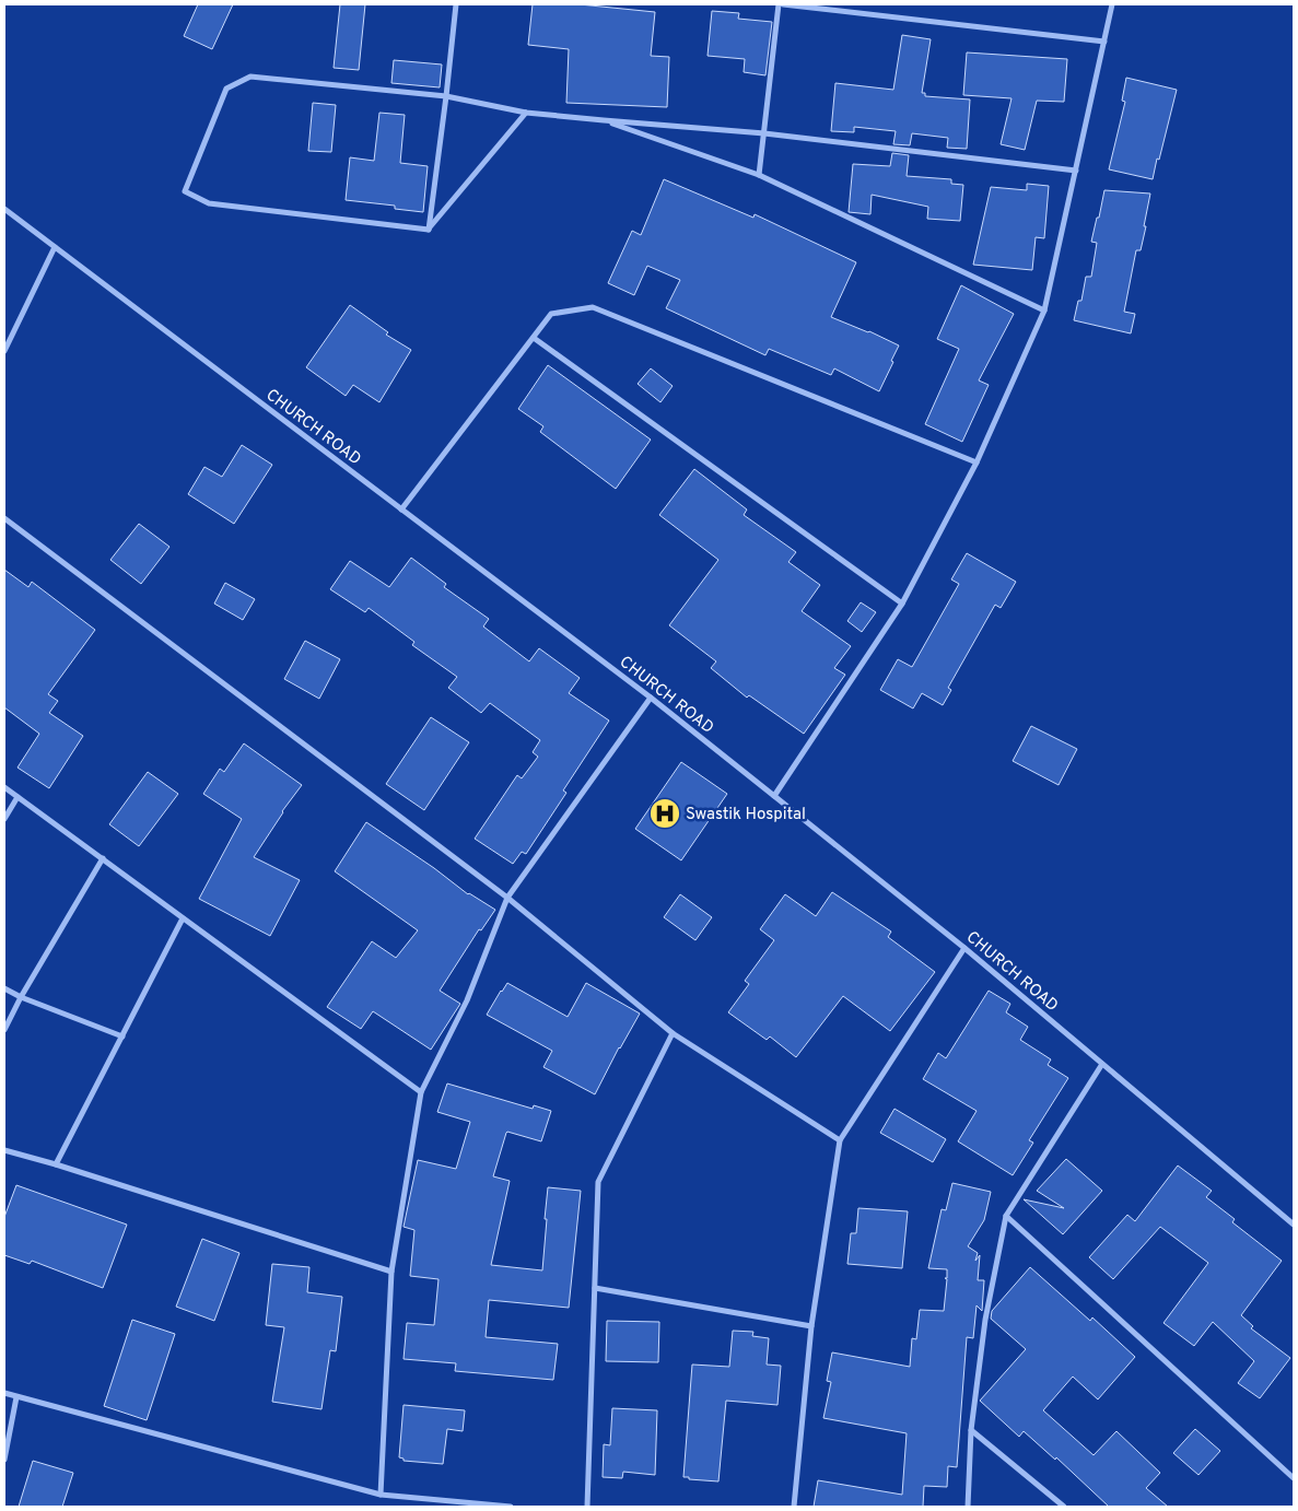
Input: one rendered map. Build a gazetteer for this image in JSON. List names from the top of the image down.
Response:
{
  "streets": {
    "street": ["CHURCH ROAD"]
  },
  "places": {
    "hospital": ["Swastik Hospital"]
  }
}
